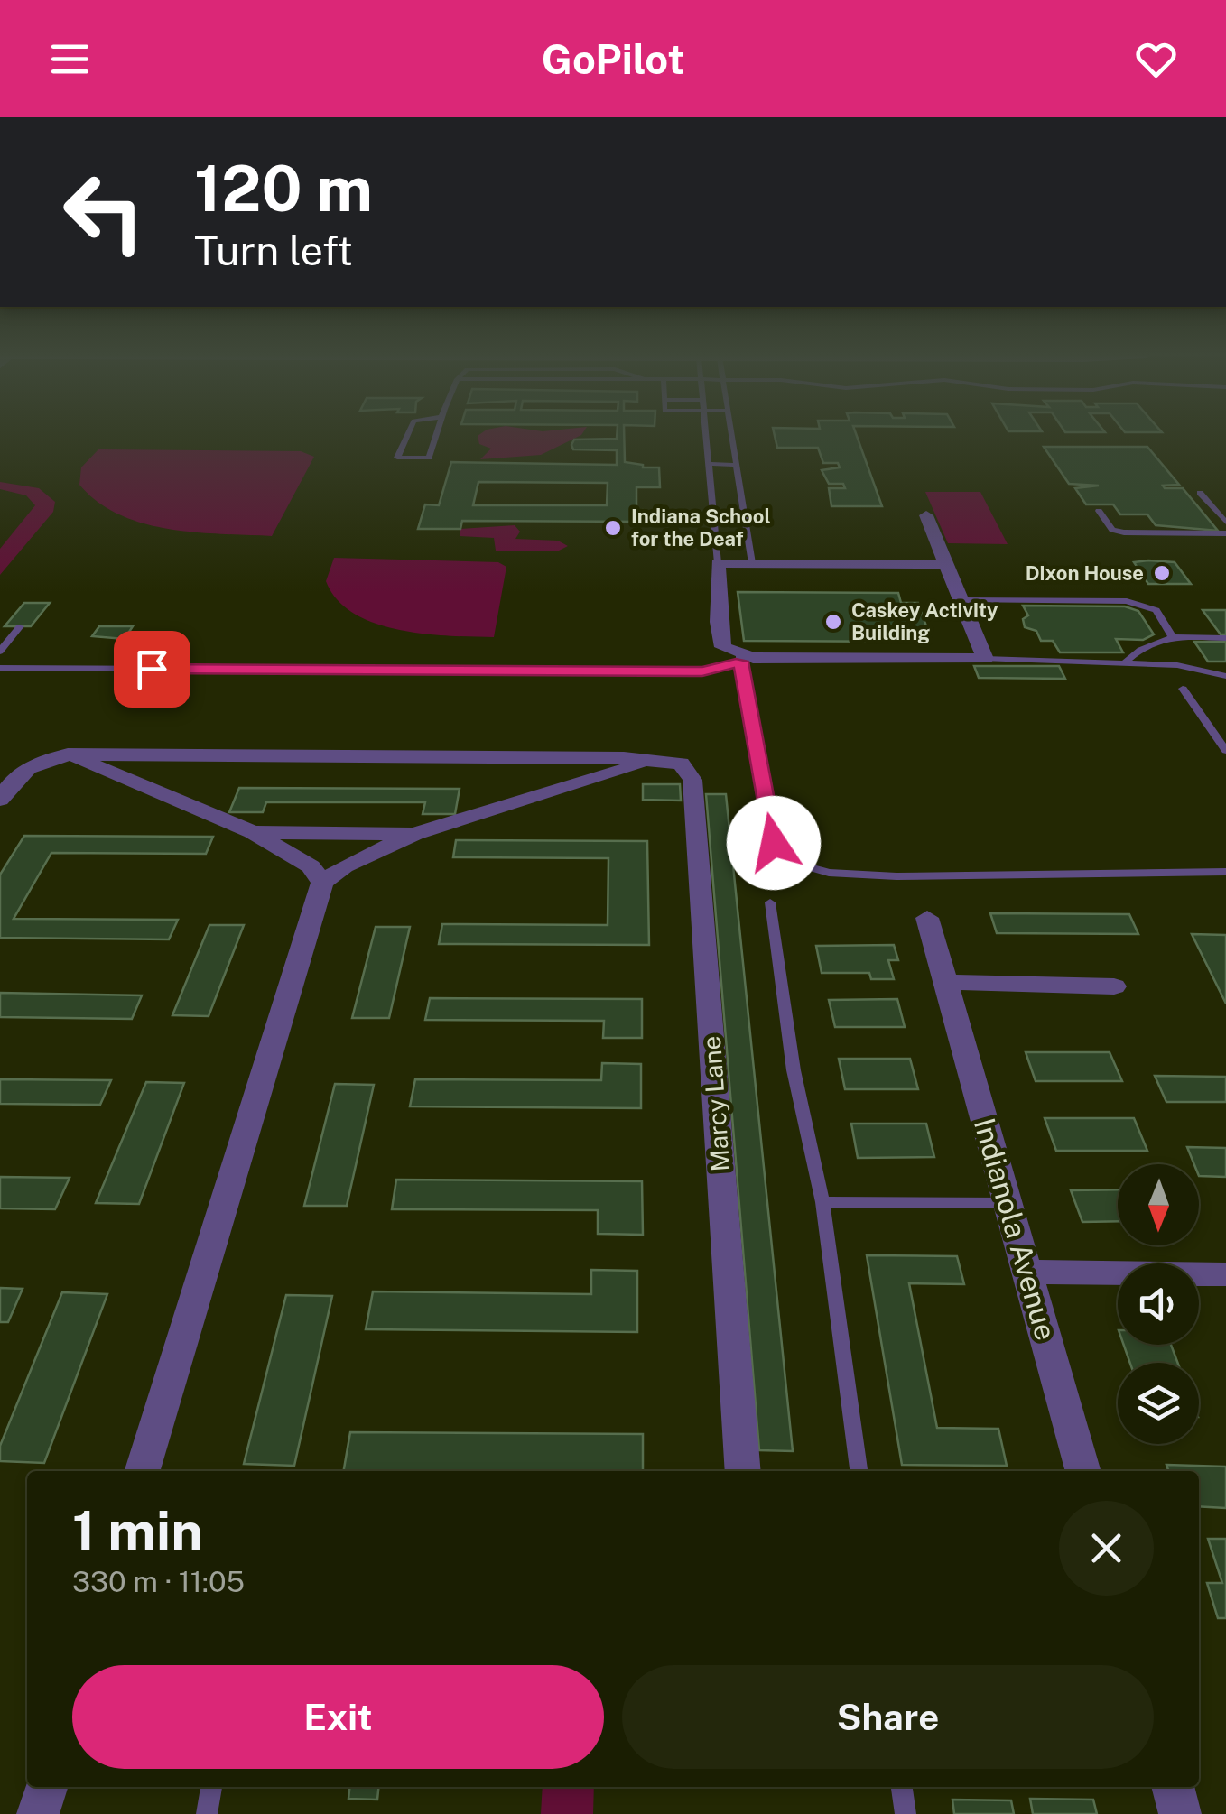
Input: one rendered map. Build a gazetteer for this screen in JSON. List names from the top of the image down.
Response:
{
  "streets": {
    "street": ["Marcy Lane", "Indianola Avenue"]
  },
  "places": ["Indiana School for the Deaf", "Dixon House", "Caskey Activity Building"],
  "north": "bottom",
  "page": {
    "header": "GoPilot",
    "turn": ["120 m", "Turn left"],
    "heading": ["1 min", "330 m · 11:05"],
    "buttons": ["Exit", "Share"]
  }
}
